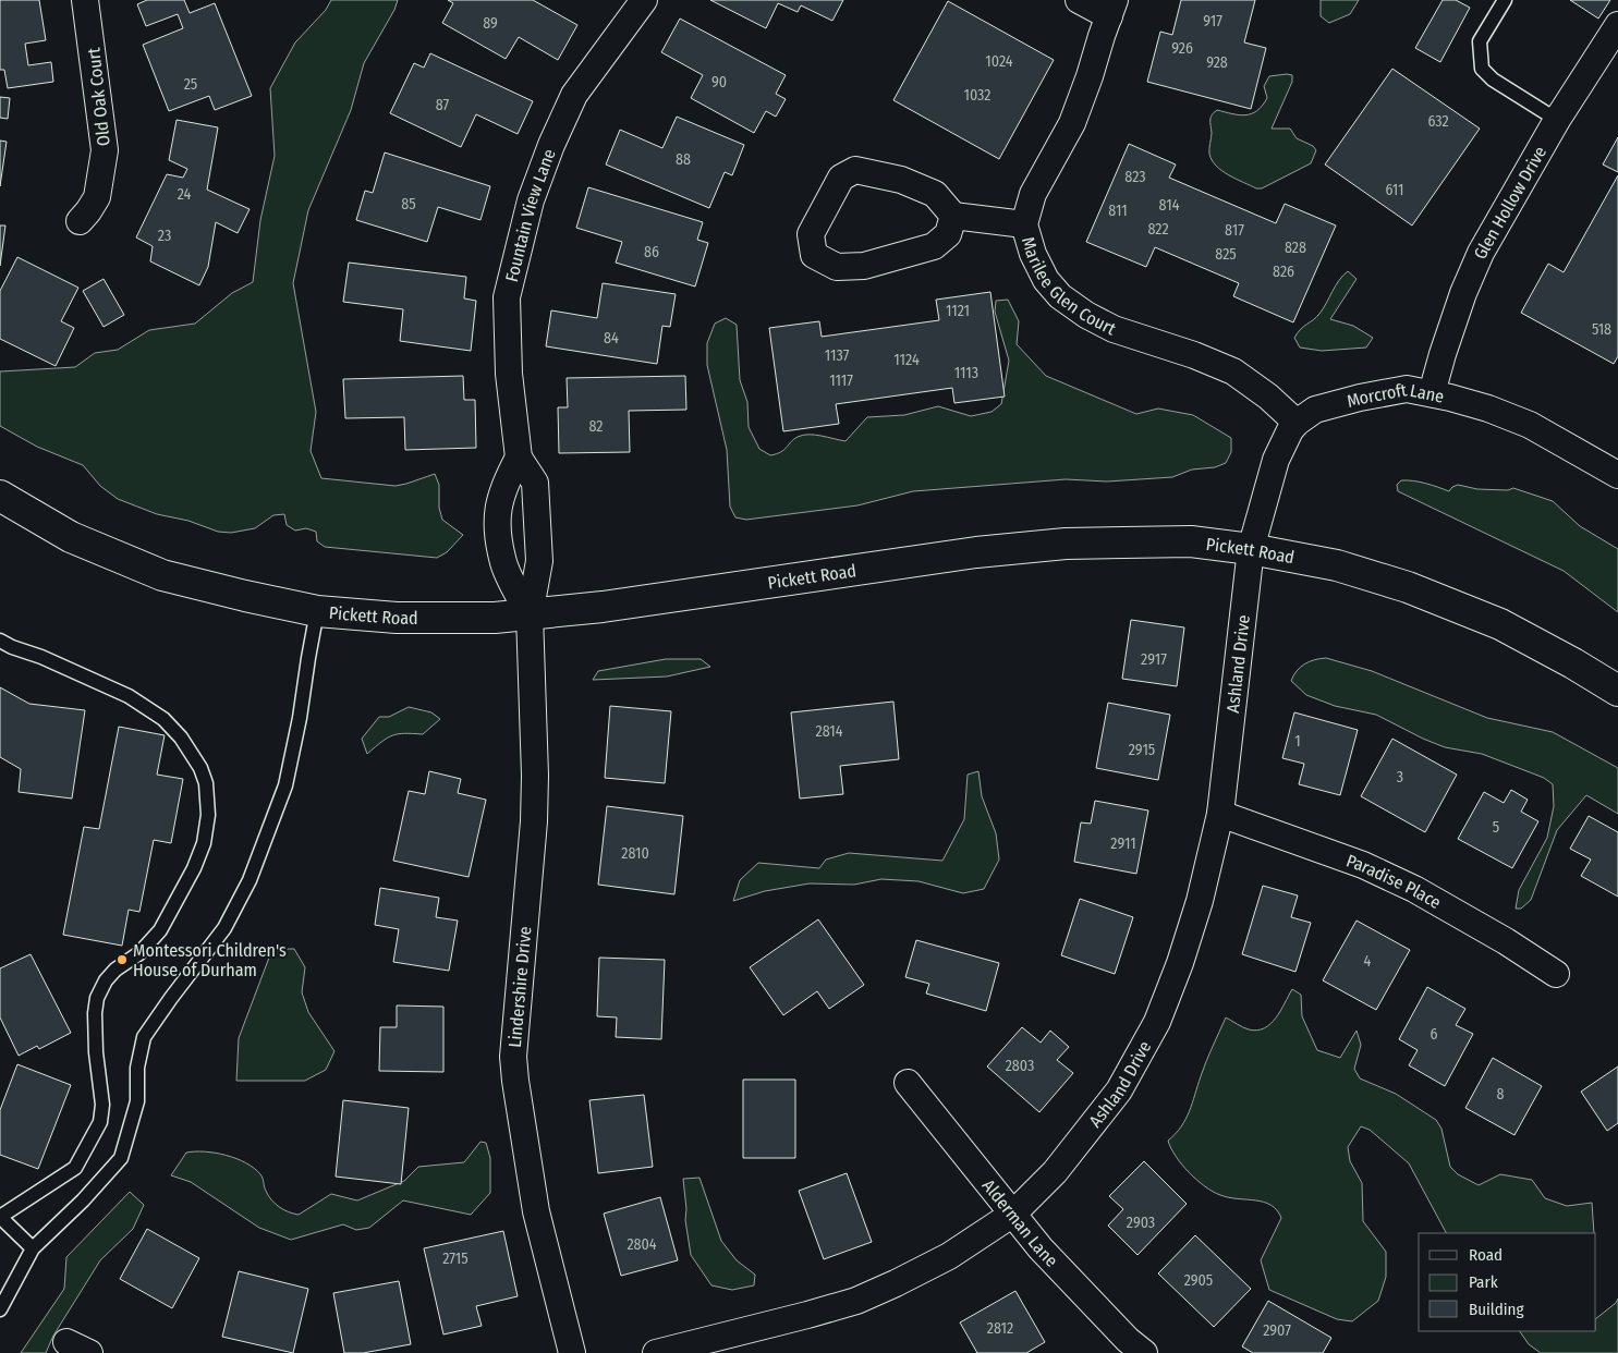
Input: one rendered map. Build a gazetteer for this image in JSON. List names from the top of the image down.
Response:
{
  "streets": {
    "street": [
      "Old Oak Court",
      "Glen Hollow Drive",
      "Fountain View Lane",
      "Marilee Glen Court",
      "Morcroft Lane",
      "Pickett Road",
      "Ashland Drive",
      "Paradise Place",
      "Lindershire Drive",
      "Alderman Lane"
    ]
  },
  "crossings": [
    ["Glen Hollow Drive", "Morcroft Lane"],
    ["Fountain View Lane", "Pickett Road"],
    ["Fountain View Lane", "Lindershire Drive"],
    ["Marilee Glen Court", "Morcroft Lane"],
    ["Morcroft Lane", "Pickett Road"],
    ["Morcroft Lane", "Ashland Drive"],
    ["Pickett Road", "Ashland Drive"],
    ["Pickett Road", "Lindershire Drive"],
    ["Ashland Drive", "Paradise Place"],
    ["Ashland Drive", "Alderman Lane"]
  ],
  "places": ["Montessori Children's House of Durham"],
  "house_numbers": [
    "917",
    "89",
    "926",
    "1024",
    "928",
    "90",
    "25",
    "1032",
    "87",
    "632",
    "88",
    "823",
    "611",
    "24",
    "85",
    "814",
    "811",
    "822",
    "817",
    "23",
    "828",
    "86",
    "825",
    "826",
    "1121",
    "518",
    "84",
    "1137",
    "1124",
    "1113",
    "1117",
    "82",
    "2917",
    "2814",
    "1",
    "2915",
    "3",
    "5",
    "2911",
    "2810",
    "4",
    "6",
    "2803",
    "8",
    "2903",
    "2804",
    "2715",
    "2905",
    "2812",
    "2907"
  ],
  "legend": ["Road", "Park", "Building"]
}
